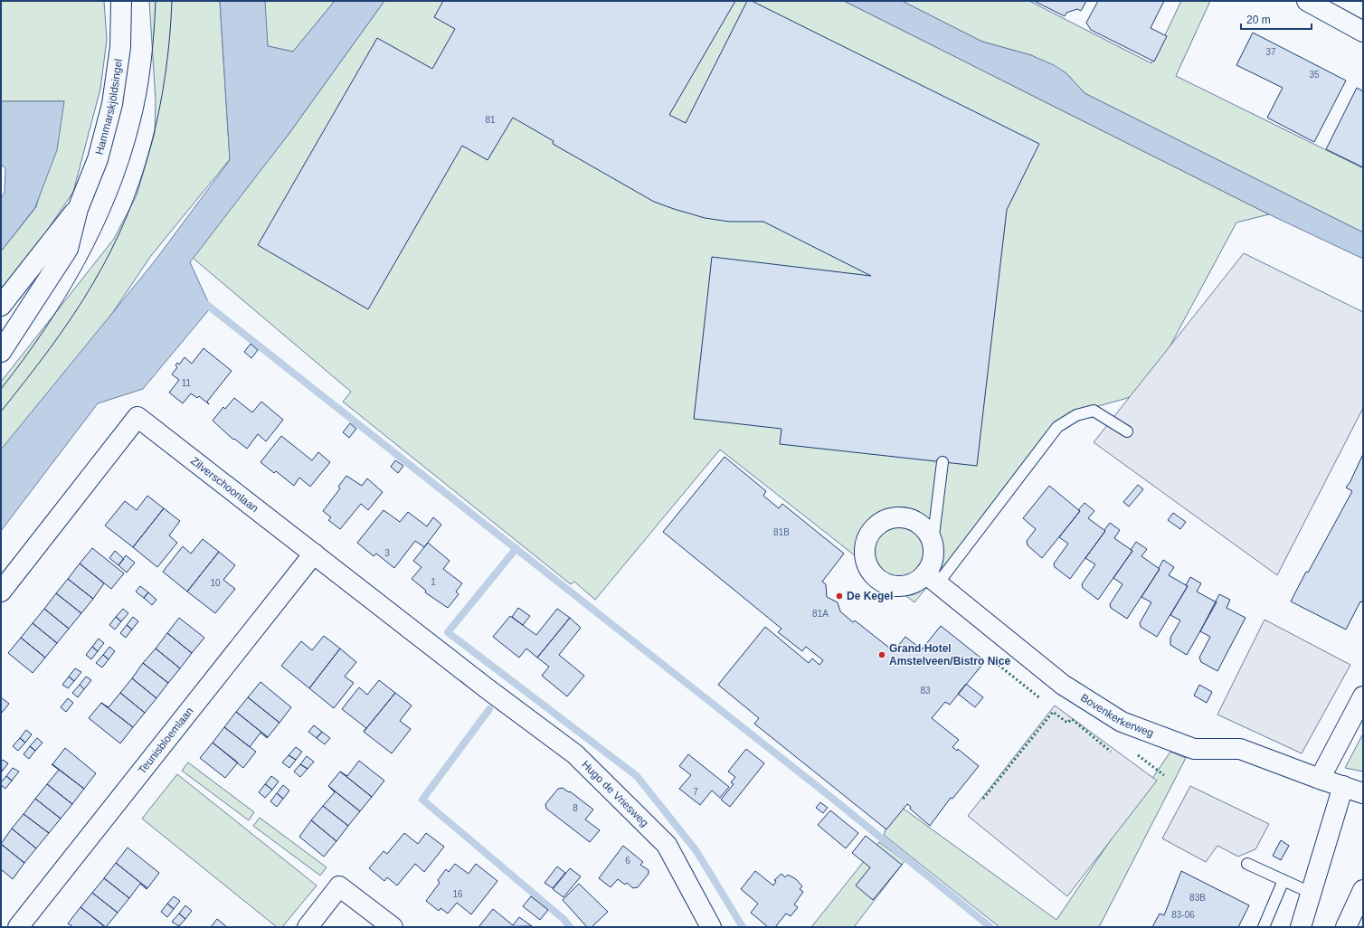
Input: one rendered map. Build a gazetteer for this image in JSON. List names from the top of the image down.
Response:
{
  "streets": {
    "street": [
      "Hammarskjöldsingel",
      "Zilverschoonlaan",
      "Bovenkerkerweg",
      "Teunisbloemlaan",
      "Hugo de Vriesweg"
    ]
  },
  "crossings": [
    ["Zilverschoonlaan", "Teunisbloemlaan"],
    ["Zilverschoonlaan", "Hugo de Vriesweg"]
  ],
  "places": ["De Kegel", "Grand Hotel Amstelveen/Bistro Nice"],
  "house_numbers": [
    "37",
    "35",
    "81",
    "11",
    "81B",
    "3",
    "1",
    "10",
    "81A",
    "83",
    "7",
    "8",
    "6",
    "16",
    "83B",
    "83-06"
  ],
  "scale_bar": "20 m"
}
